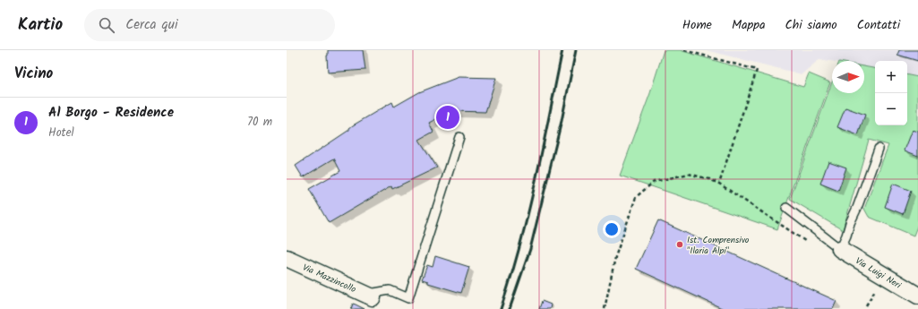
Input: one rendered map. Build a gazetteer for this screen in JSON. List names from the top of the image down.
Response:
{
  "streets": {
    "street": ["Via Luigi Neri", "Via Mazzincollo"]
  },
  "places": ["Ist. Comprensivo \"Ilaria Alpi\""],
  "north": "right",
  "page": {
    "header": "Kartio",
    "search": "Cerca qui",
    "nav": [
      "Home",
      "Mappa",
      "Chi siamo",
      "Contatti"
    ],
    "heading": "Vicino",
    "map_buttons": ["+", "−"],
    "list": [
      {
        "mark": "1",
        "name": "Al Borgo - Residence",
        "note": "Hotel",
        "value": "70 m"
      }
    ],
    "pins": "1"
  }
}
